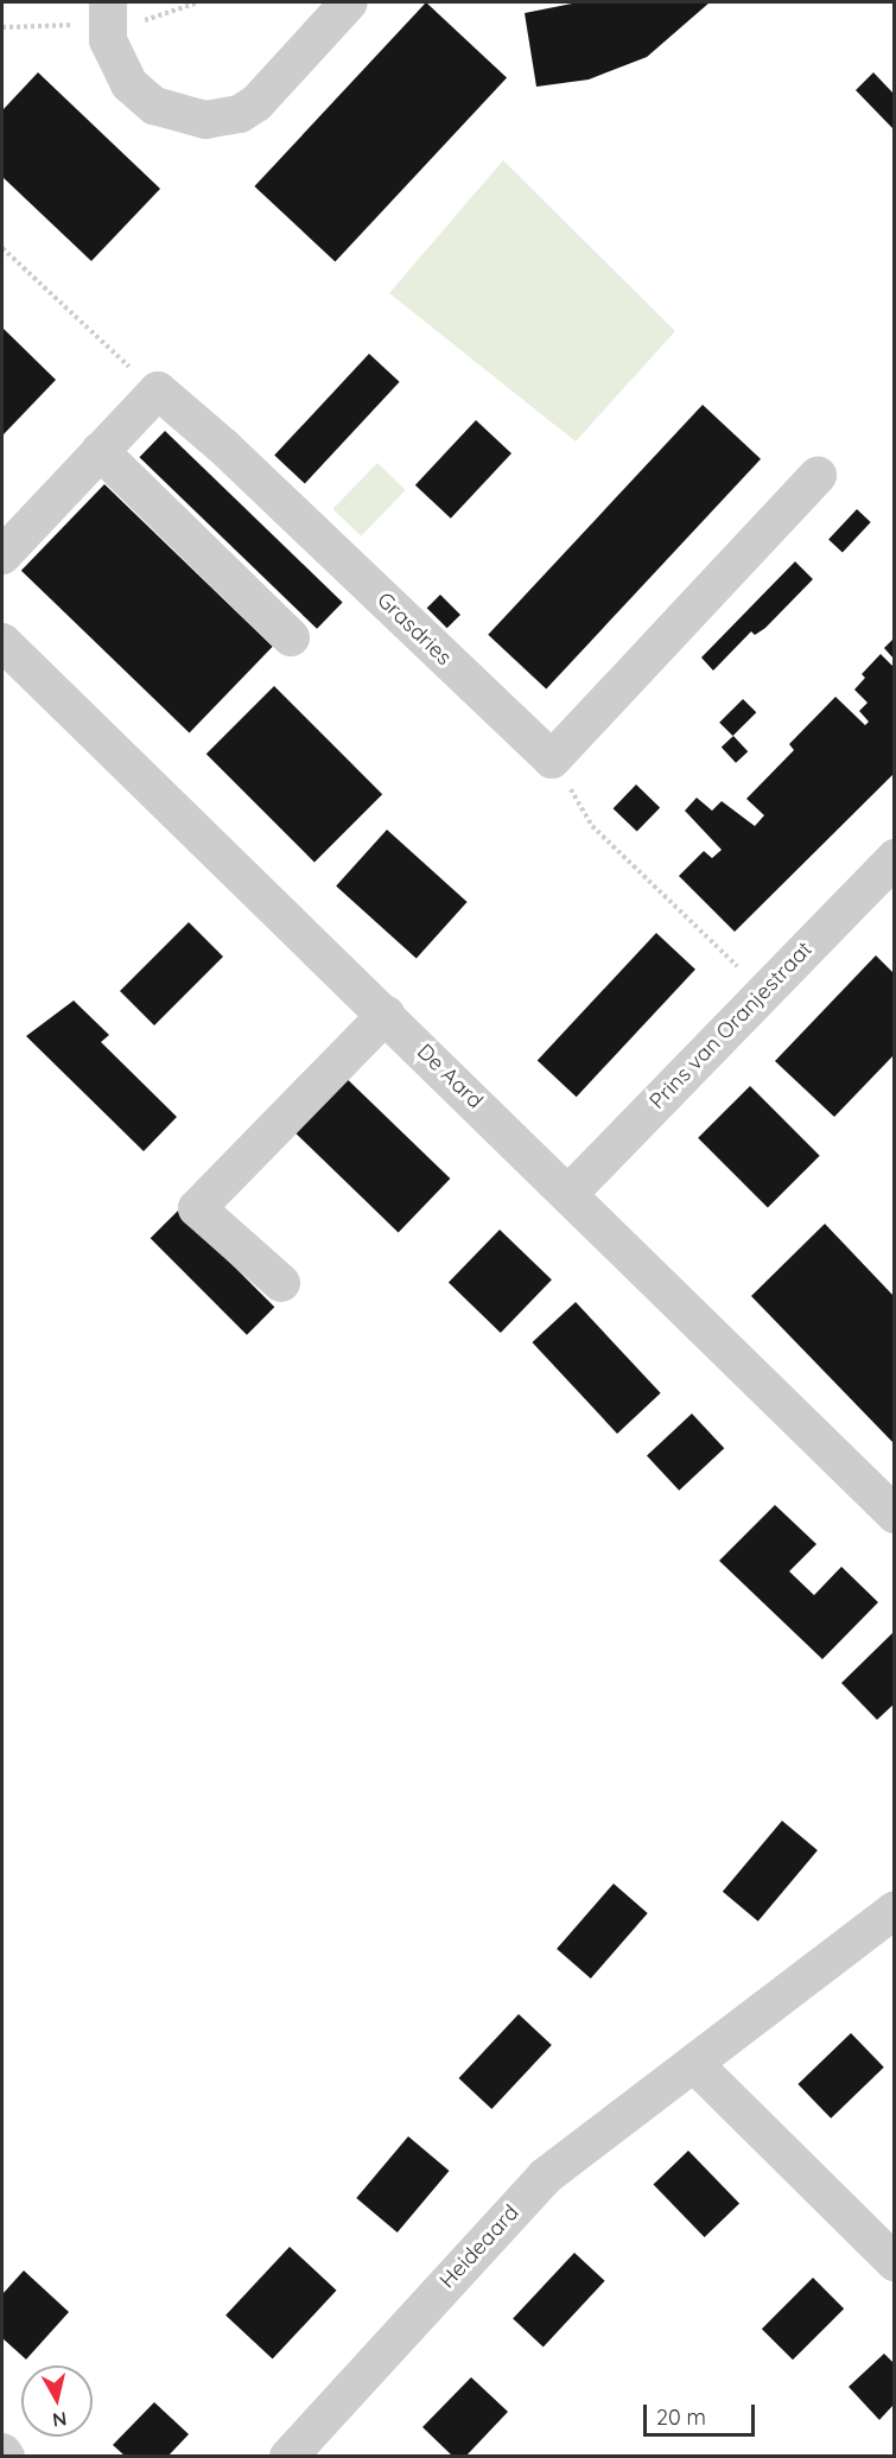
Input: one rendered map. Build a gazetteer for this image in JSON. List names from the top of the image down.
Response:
{
  "streets": {
    "street": [
      "Grasdries",
      "Prins van Oranjestraat",
      "De Aard",
      "Heideaard"
    ]
  },
  "crossings": [
    ["Prins van Oranjestraat", "De Aard"]
  ],
  "scale_bar": "20 m",
  "north": "bottom"
}
